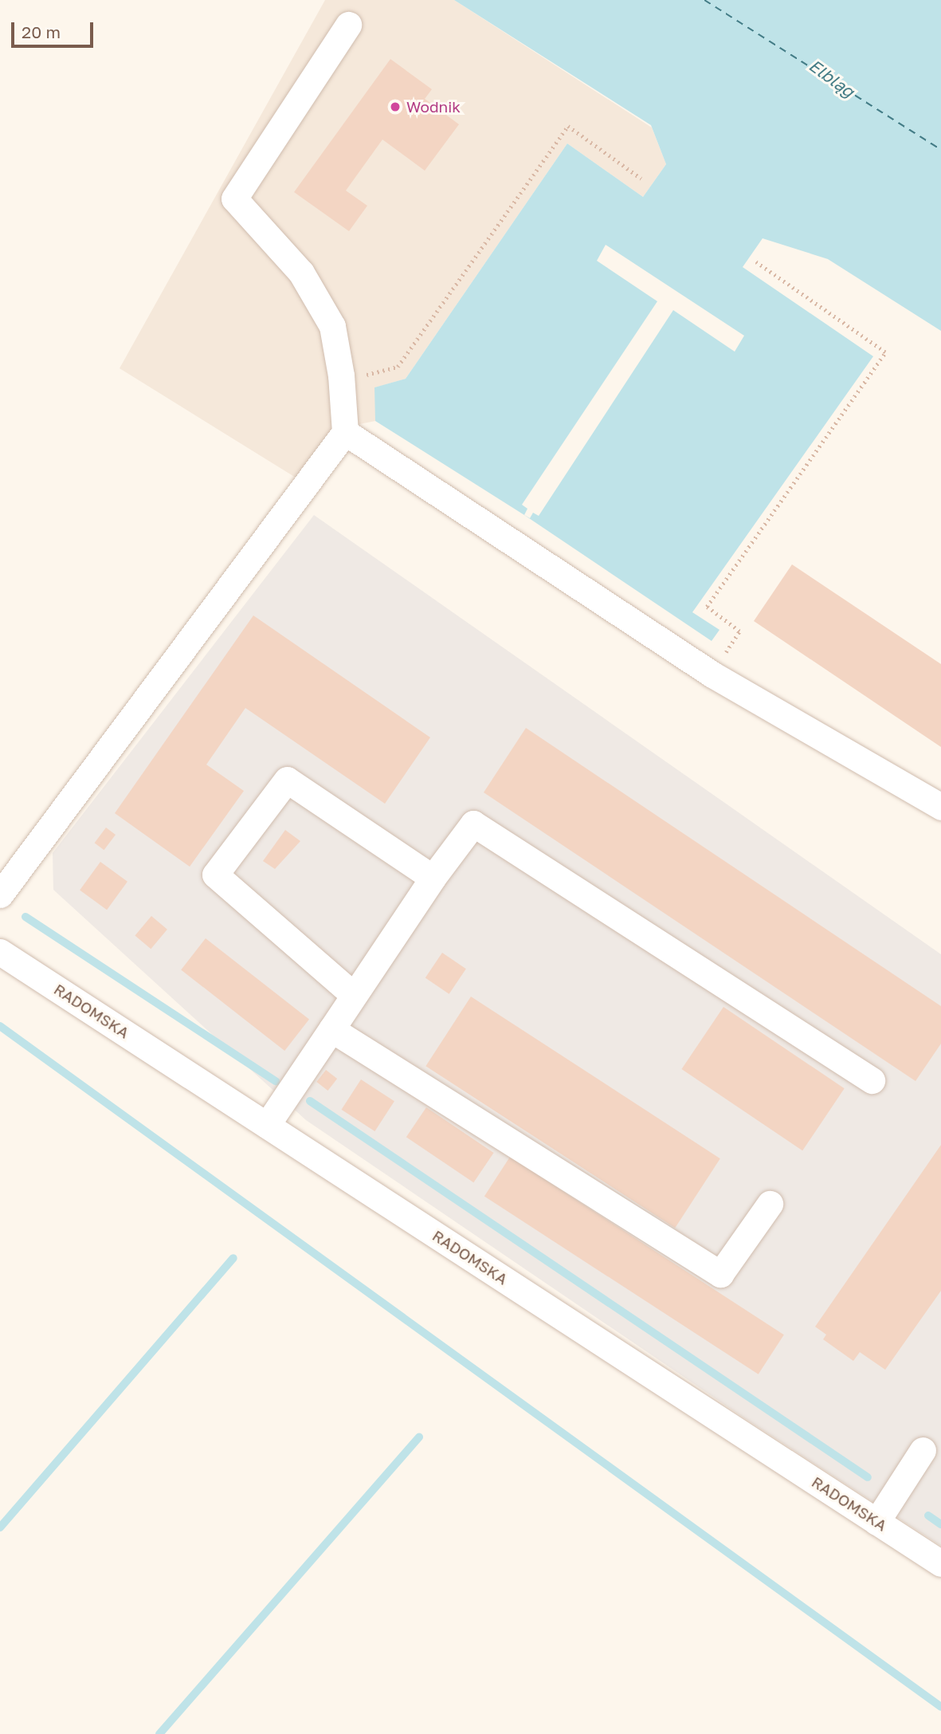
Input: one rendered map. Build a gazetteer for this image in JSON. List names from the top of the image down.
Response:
{
  "streets": {
    "street": ["RADOMSKA"]
  },
  "water": ["Elbląg"],
  "places": ["Wodnik"],
  "scale_bar": "20 m"
}
